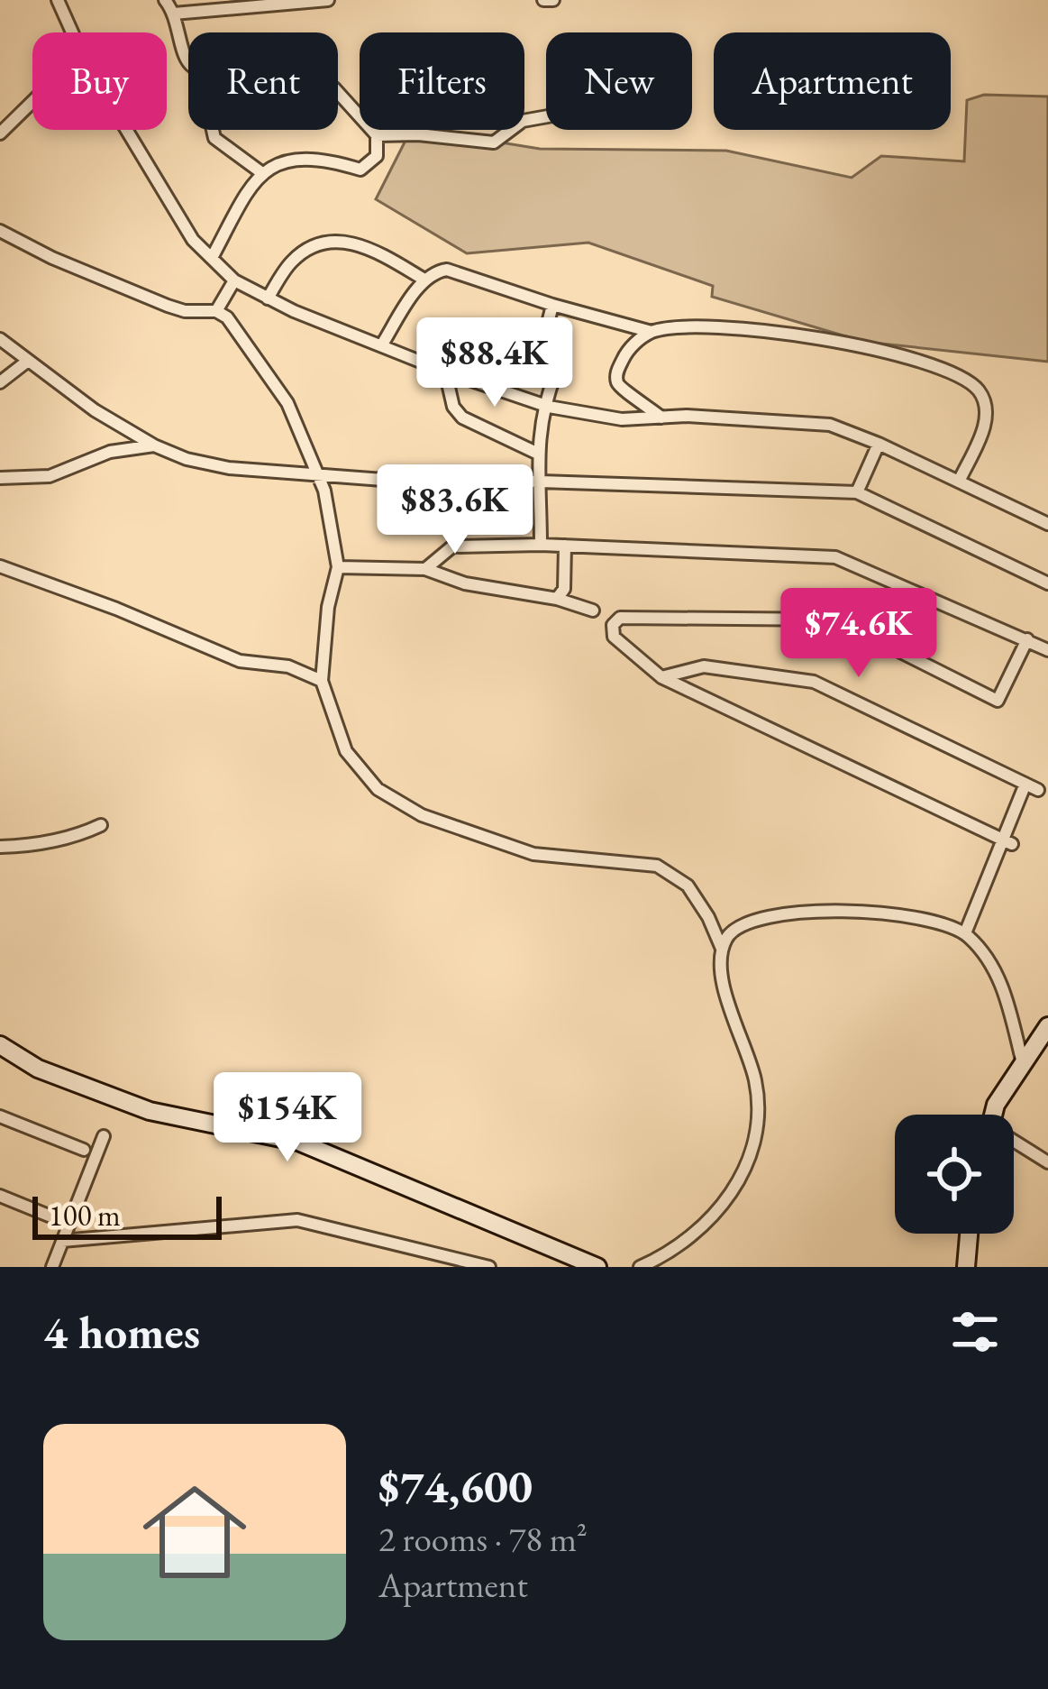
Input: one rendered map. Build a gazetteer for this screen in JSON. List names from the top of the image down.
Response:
{
  "scale_bar": "100 m",
  "page": {
    "chip": [
      "Buy",
      "Rent",
      "Filters",
      "New",
      "Apartment"
    ],
    "price": [
      "$88.4K",
      "$83.6K",
      "$74.6K",
      "$154K"
    ],
    "scale": "100 m",
    "heading": "4 homes",
    "list": [
      {
        "name": "$74,600",
        "note": "2 rooms · 78 m² · Apartment"
      }
    ]
  }
}
